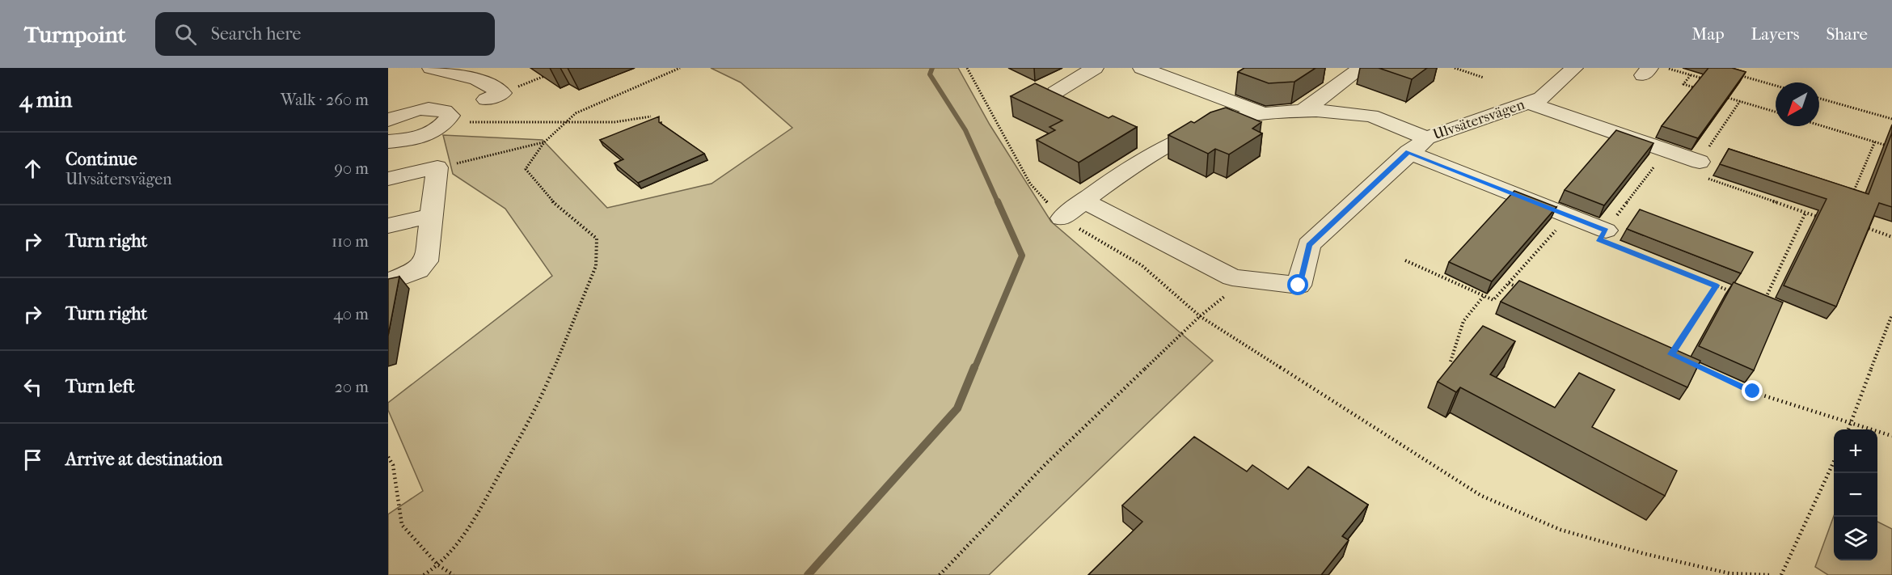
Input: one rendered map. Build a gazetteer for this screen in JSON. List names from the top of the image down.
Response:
{
  "streets": {
    "street": ["Ulvsätersvägen"]
  },
  "north": "bottom left",
  "page": {
    "header": "Turnpoint",
    "search": "Search here",
    "nav": ["Map", "Layers", "Share"],
    "heading": ["4 min", "Walk · 260 m"],
    "list": [
      ["Continue", "Ulvsätersvägen", "90 m"],
      ["Turn right", "110 m"],
      ["Turn right", "40 m"],
      ["Turn left", "20 m"],
      "Arrive at destination"
    ],
    "map_buttons": ["+", "−"]
  }
}
